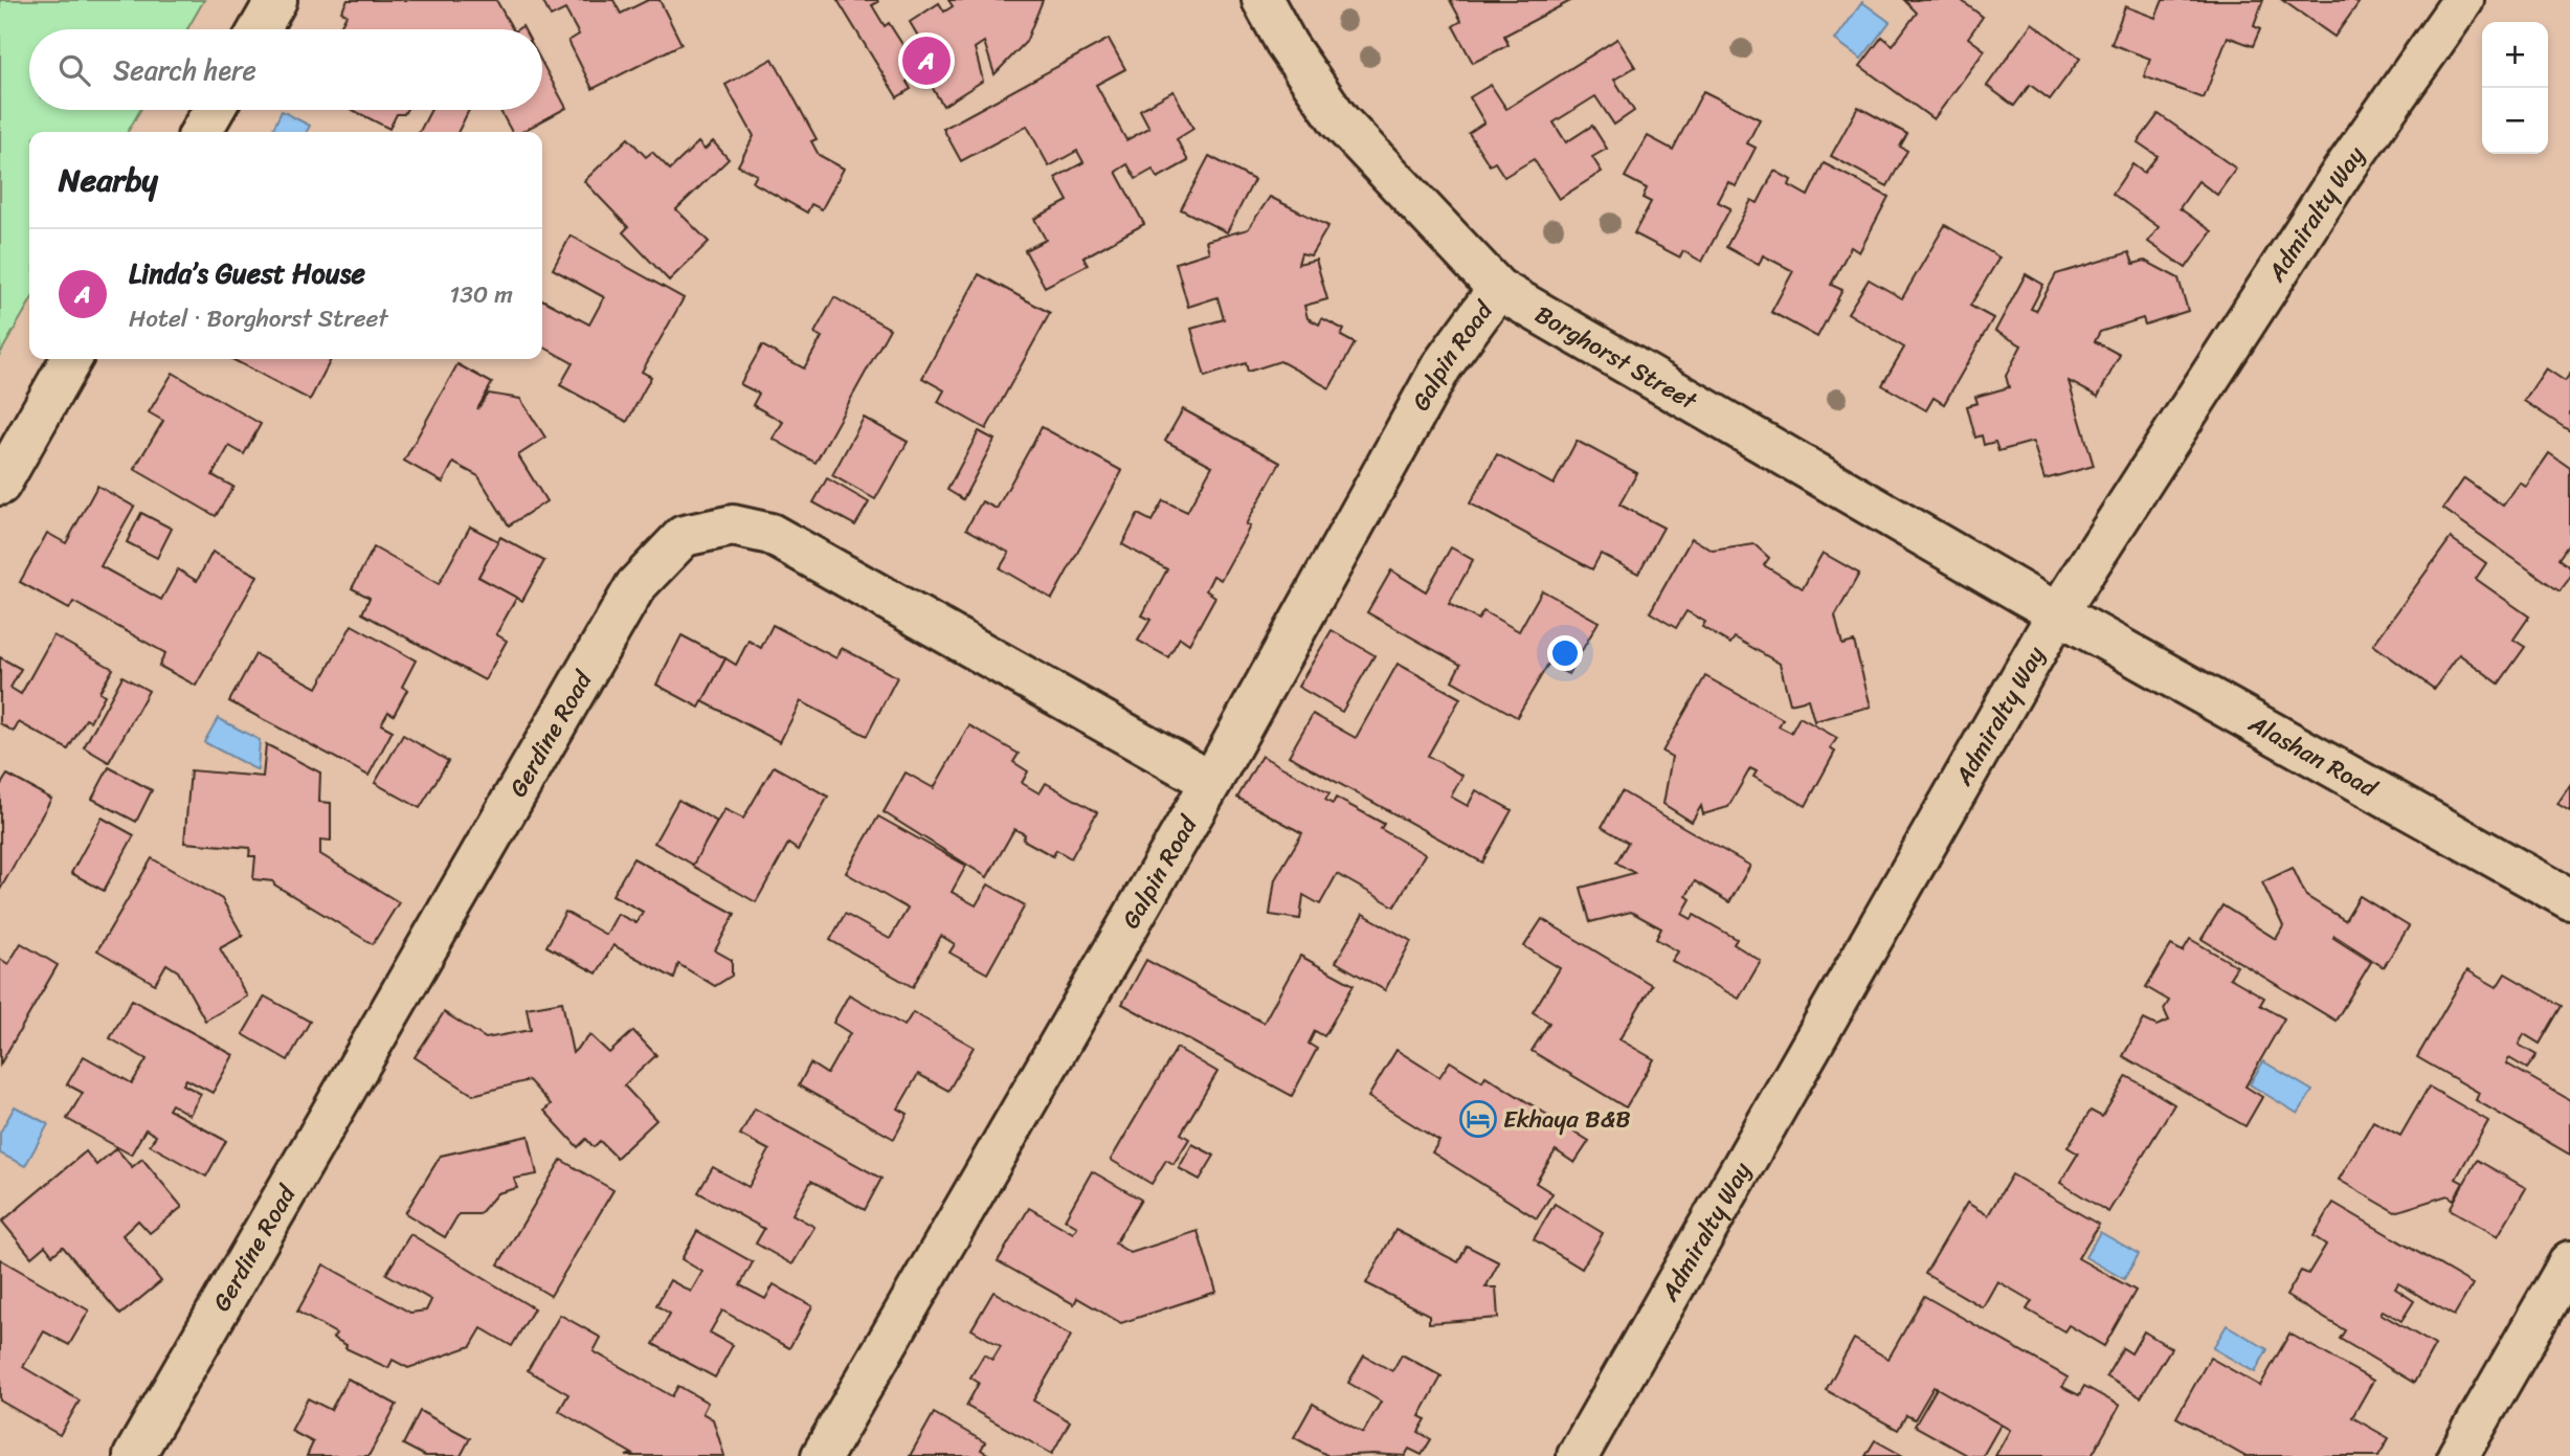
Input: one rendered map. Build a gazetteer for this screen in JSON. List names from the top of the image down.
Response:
{
  "streets": {
    "street": [
      "Admiralty Way",
      "Galpin Road",
      "Borghorst Street",
      "Gerdine Road",
      "Alashan Road"
    ]
  },
  "crossings": [
    ["Admiralty Way", "Borghorst Street"],
    ["Admiralty Way", "Alashan Road"],
    ["Galpin Road", "Borghorst Street"],
    ["Galpin Road", "Gerdine Road"],
    ["Borghorst Street", "Alashan Road"]
  ],
  "places": {
    "hotel": ["Ekhaya B&B"]
  },
  "page": {
    "map_buttons": ["+", "−"],
    "search": "Search here",
    "pins": "A",
    "heading": "Nearby",
    "list": [
      {
        "mark": "A",
        "name": "Linda’s Guest House",
        "note": "Hotel · Borghorst Street",
        "value": "130 m"
      }
    ]
  }
}
